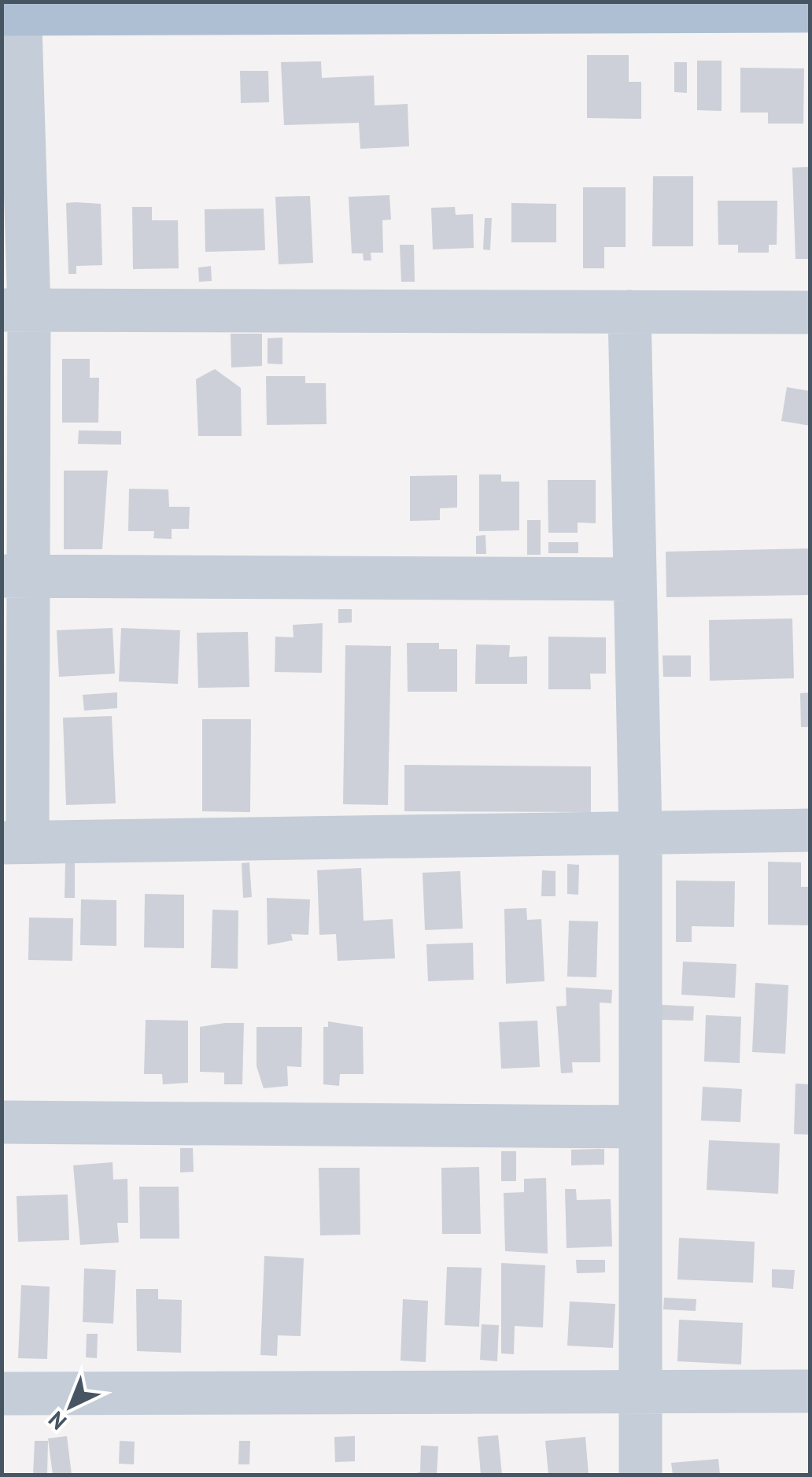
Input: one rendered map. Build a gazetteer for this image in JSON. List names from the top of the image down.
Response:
{
  "north": "bottom left"
}
